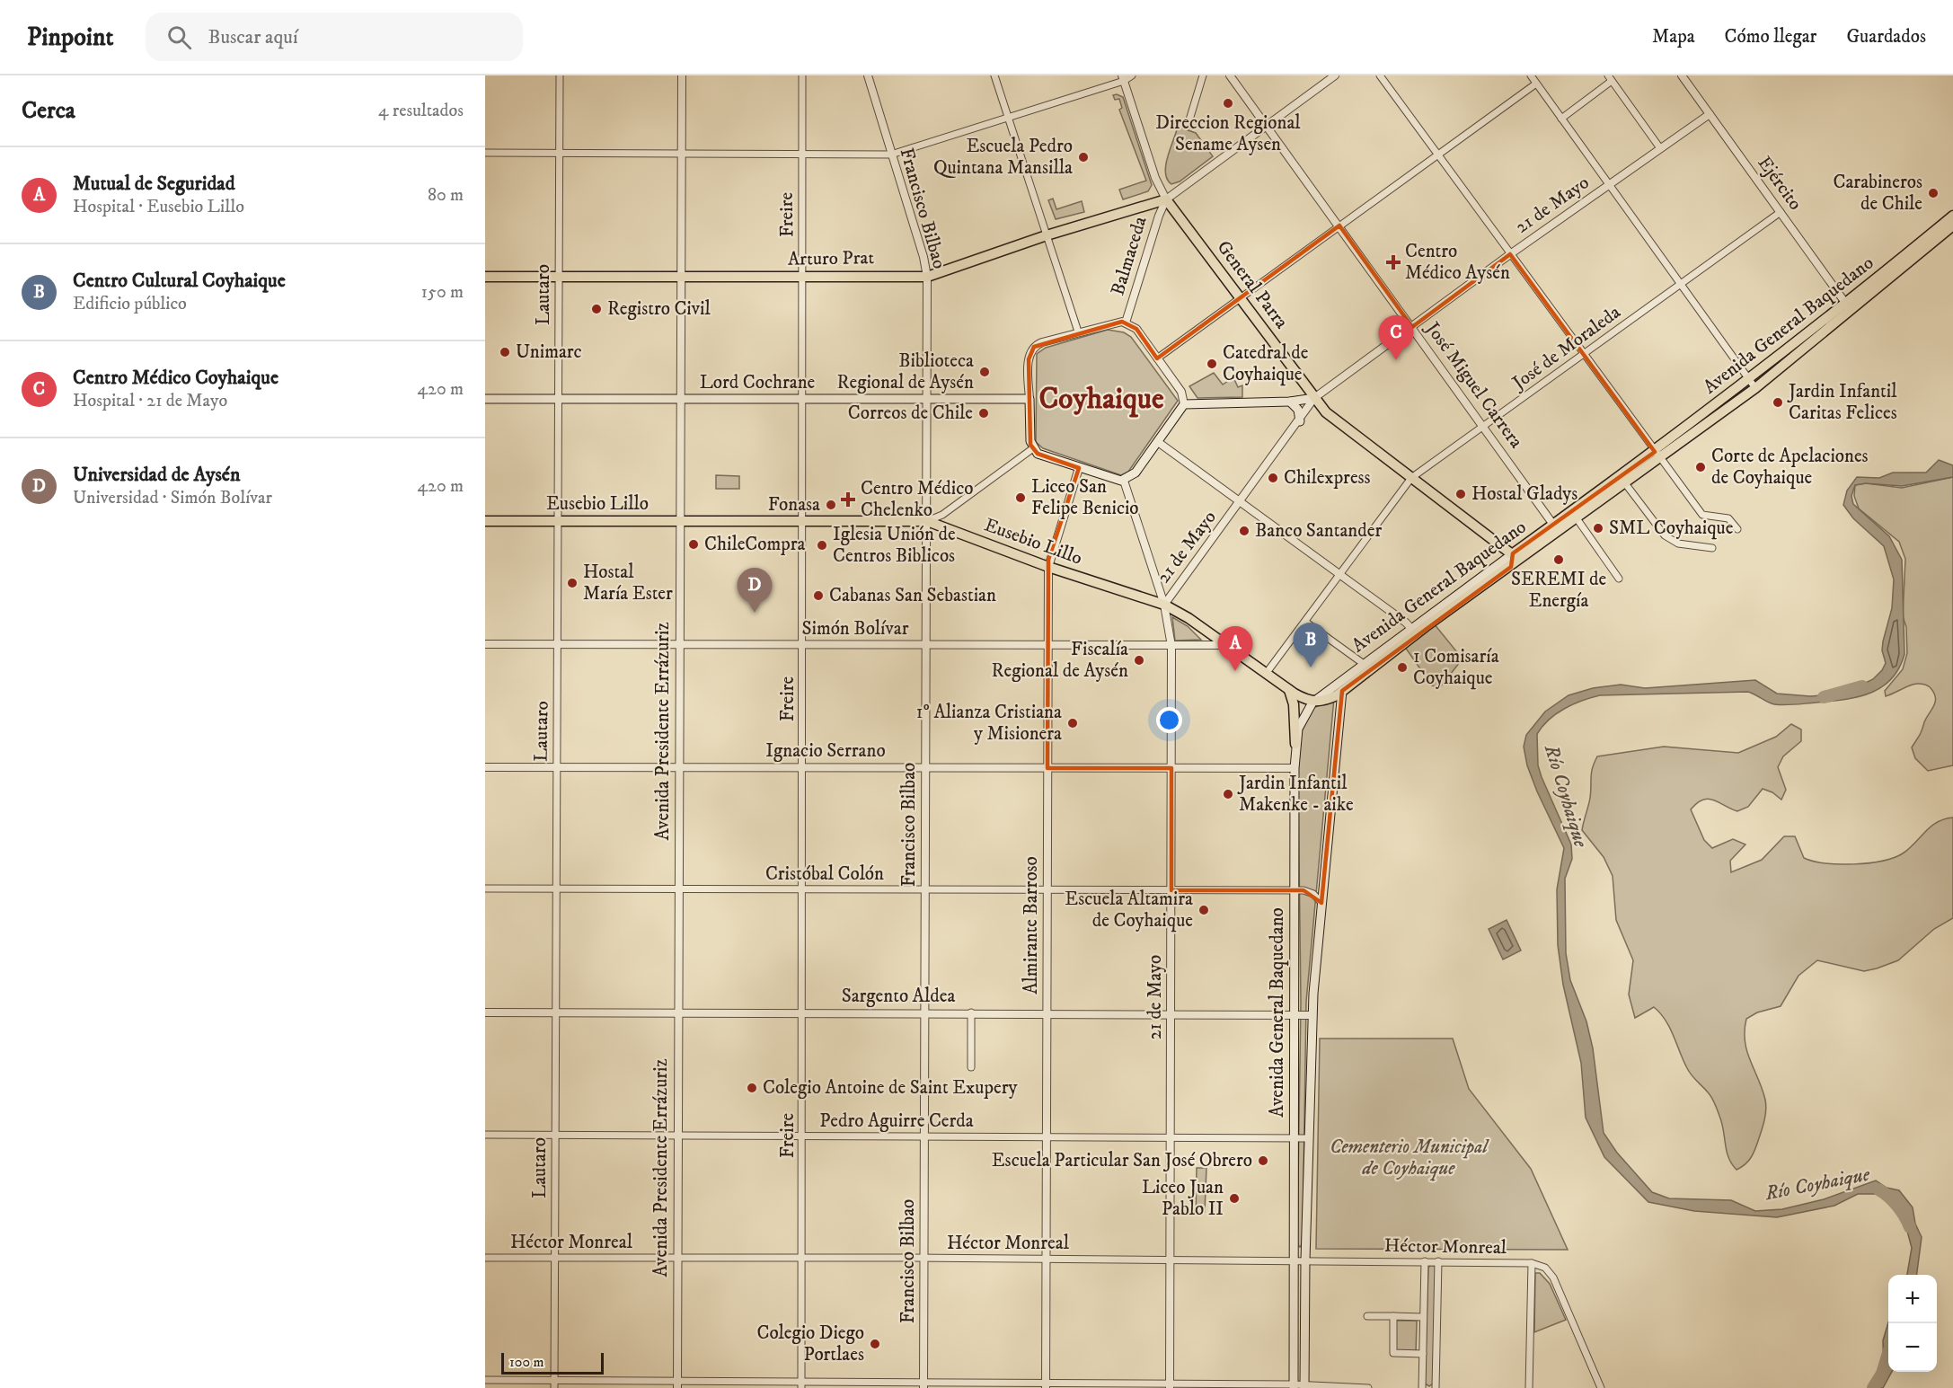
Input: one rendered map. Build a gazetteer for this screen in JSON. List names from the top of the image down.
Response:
{
  "streets": {
    "main road": [
      "Arturo Prat",
      "General Parra",
      "Avenida General Baquedano",
      "Lord Cochrane",
      "Eusebio Lillo"
    ],
    "street": [
      "Ejército",
      "21 de Mayo",
      "Francisco Bilbao",
      "Freire",
      "Balmaceda",
      "Lautaro",
      "José de Moraleda",
      "José Miguel Carrera",
      "Simón Bolívar",
      "Avenida Presidente Errázuriz",
      "Ignacio Serrano",
      "Cristóbal Colón",
      "Almirante Barroso",
      "Sargento Aldea",
      "Pedro Aguirre Cerda",
      "Héctor Monreal"
    ]
  },
  "crossings": [
    ["Ejército", "21 de Mayo"],
    ["Ejército", "Avenida General Baquedano"],
    ["Ejército", "José de Moraleda"],
    ["21 de Mayo", "General Parra"],
    ["21 de Mayo", "José Miguel Carrera"],
    ["21 de Mayo", "Eusebio Lillo"],
    ["21 de Mayo", "Simón Bolívar"],
    ["21 de Mayo", "Ignacio Serrano"],
    ["21 de Mayo", "Cristóbal Colón"],
    ["21 de Mayo", "Sargento Aldea"],
    ["21 de Mayo", "Pedro Aguirre Cerda"],
    ["21 de Mayo", "Héctor Monreal"],
    ["Francisco Bilbao", "Arturo Prat"],
    ["Francisco Bilbao", "Lord Cochrane"],
    ["Francisco Bilbao", "Eusebio Lillo"],
    ["Francisco Bilbao", "Simón Bolívar"],
    ["Francisco Bilbao", "Ignacio Serrano"],
    ["Francisco Bilbao", "Cristóbal Colón"],
    ["Francisco Bilbao", "Sargento Aldea"],
    ["Francisco Bilbao", "Pedro Aguirre Cerda"],
    ["Francisco Bilbao", "Héctor Monreal"],
    ["Freire", "Arturo Prat"],
    ["Freire", "Lord Cochrane"],
    ["Freire", "Eusebio Lillo"],
    ["Freire", "Simón Bolívar"],
    ["Freire", "Ignacio Serrano"],
    ["Freire", "Cristóbal Colón"],
    ["Freire", "Sargento Aldea"],
    ["Freire", "Pedro Aguirre Cerda"],
    ["Freire", "Héctor Monreal"],
    ["Balmaceda", "Arturo Prat"],
    ["Balmaceda", "General Parra"],
    ["Balmaceda", "Lord Cochrane"],
    ["Balmaceda", "Almirante Barroso"],
    ["Arturo Prat", "General Parra"],
    ["Arturo Prat", "Lautaro"],
    ["Arturo Prat", "Avenida Presidente Errázuriz"],
    ["General Parra", "Avenida General Baquedano"],
    ["General Parra", "José de Moraleda"],
    ["Lautaro", "Lord Cochrane"],
    ["Lautaro", "Eusebio Lillo"],
    ["Lautaro", "Simón Bolívar"],
    ["Lautaro", "Ignacio Serrano"],
    ["Lautaro", "Cristóbal Colón"],
    ["Lautaro", "Sargento Aldea"],
    ["Lautaro", "Pedro Aguirre Cerda"],
    ["Lautaro", "Héctor Monreal"],
    ["Avenida General Baquedano", "José Miguel Carrera"],
    ["Avenida General Baquedano", "Eusebio Lillo"],
    ["Avenida General Baquedano", "Ignacio Serrano"],
    ["Avenida General Baquedano", "Cristóbal Colón"],
    ["Avenida General Baquedano", "Sargento Aldea"],
    ["Avenida General Baquedano", "Pedro Aguirre Cerda"],
    ["Avenida General Baquedano", "Héctor Monreal"],
    ["José de Moraleda", "José Miguel Carrera"],
    ["José de Moraleda", "Eusebio Lillo"],
    ["Lord Cochrane", "Avenida Presidente Errázuriz"],
    ["Lord Cochrane", "Almirante Barroso"],
    ["Eusebio Lillo", "Simón Bolívar"],
    ["Eusebio Lillo", "Avenida Presidente Errázuriz"],
    ["Eusebio Lillo", "Almirante Barroso"],
    ["Simón Bolívar", "Avenida Presidente Errázuriz"],
    ["Simón Bolívar", "Almirante Barroso"],
    ["Avenida Presidente Errázuriz", "Ignacio Serrano"],
    ["Avenida Presidente Errázuriz", "Cristóbal Colón"],
    ["Avenida Presidente Errázuriz", "Sargento Aldea"],
    ["Avenida Presidente Errázuriz", "Pedro Aguirre Cerda"],
    ["Avenida Presidente Errázuriz", "Héctor Monreal"],
    ["Ignacio Serrano", "Almirante Barroso"],
    ["Cristóbal Colón", "Almirante Barroso"],
    ["Almirante Barroso", "Sargento Aldea"],
    ["Almirante Barroso", "Pedro Aguirre Cerda"],
    ["Almirante Barroso", "Héctor Monreal"]
  ],
  "districts": ["Coyhaique"],
  "water": ["Río Coyhaique"],
  "parks": ["Cementerio Municipal de Coyhaique"],
  "places": {
    "other": [
      "Direccion Regional Sename Aysen",
      "Escuela Pedro Quintana Mansilla",
      "Carabineros de Chile",
      "Registro Civil",
      "Unimarc",
      "Catedral de Coyhaique",
      "Biblioteca Regional de Aysén",
      "Jardin Infantil Caritas Felices",
      "Correos de Chile",
      "Corte de Apelaciones de Coyhaique",
      "Chilexpress",
      "Hostal Gladys",
      "Liceo San Felipe Benicio",
      "Fonasa",
      "SML Coyhaique",
      "Banco Santander",
      "ChileCompra",
      "Iglesia Unión de Centros Biblicos",
      "SEREMI de Energía",
      "Hostal María Ester",
      "Cabanas San Sebastian",
      "Fiscalía Regional de Aysén",
      "1 Comisaría Coyhaique",
      "1º Alianza Cristiana y Misionera",
      "Jardin Infantil Makenke - aike",
      "Escuela Altamira de Coyhaique",
      "Colegio Antoine de Saint Exupery",
      "Escuela Particular San José Obrero",
      "Liceo Juan Pablo II",
      "Colegio Diego Portlaes"
    ],
    "health": ["Centro Médico Aysén", "Centro Médico Chelenko"]
  },
  "scale_bar": "100 m",
  "page": {
    "header": "Pinpoint",
    "search": "Buscar aquí",
    "nav": ["Mapa", "Cómo llegar", "Guardados"],
    "heading": ["Cerca", "4 resultados"],
    "list": [
      {
        "mark": "A",
        "name": "Mutual de Seguridad",
        "note": "Hospital · Eusebio Lillo",
        "value": "80 m"
      },
      {
        "mark": "B",
        "name": "Centro Cultural Coyhaique",
        "note": "Edificio público",
        "value": "150 m"
      },
      {
        "mark": "C",
        "name": "Centro Médico Coyhaique",
        "note": "Hospital · 21 de Mayo",
        "value": "420 m"
      },
      {
        "mark": "D",
        "name": "Universidad de Aysén",
        "note": "Universidad · Simón Bolívar",
        "value": "420 m"
      }
    ],
    "pins": [
      "C",
      "D",
      "B",
      "A"
    ],
    "map_buttons": ["+", "−"],
    "scale": "100 m"
  }
}
